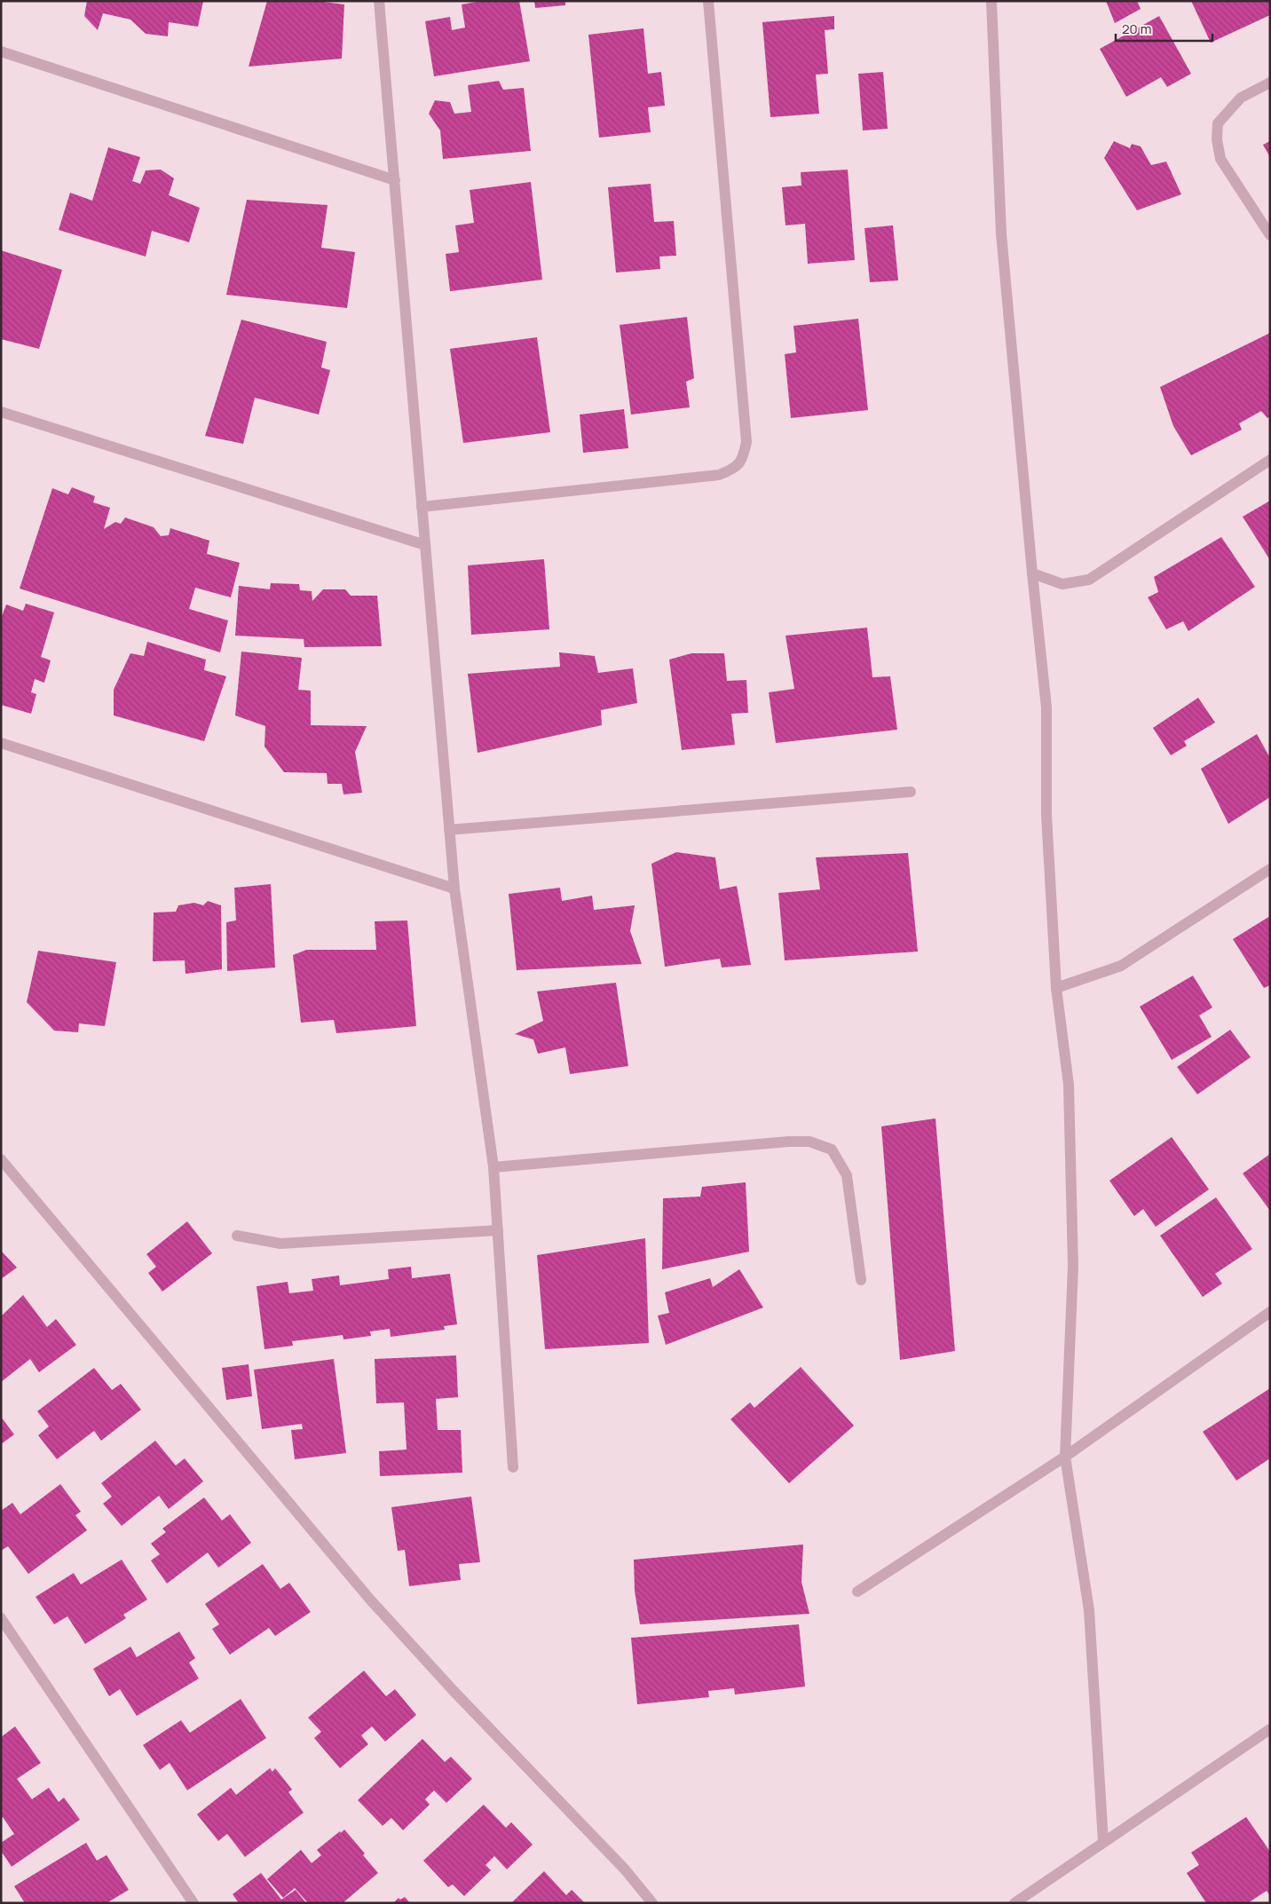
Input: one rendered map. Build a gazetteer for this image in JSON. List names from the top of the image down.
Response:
{
  "scale_bar": "20 m"
}
